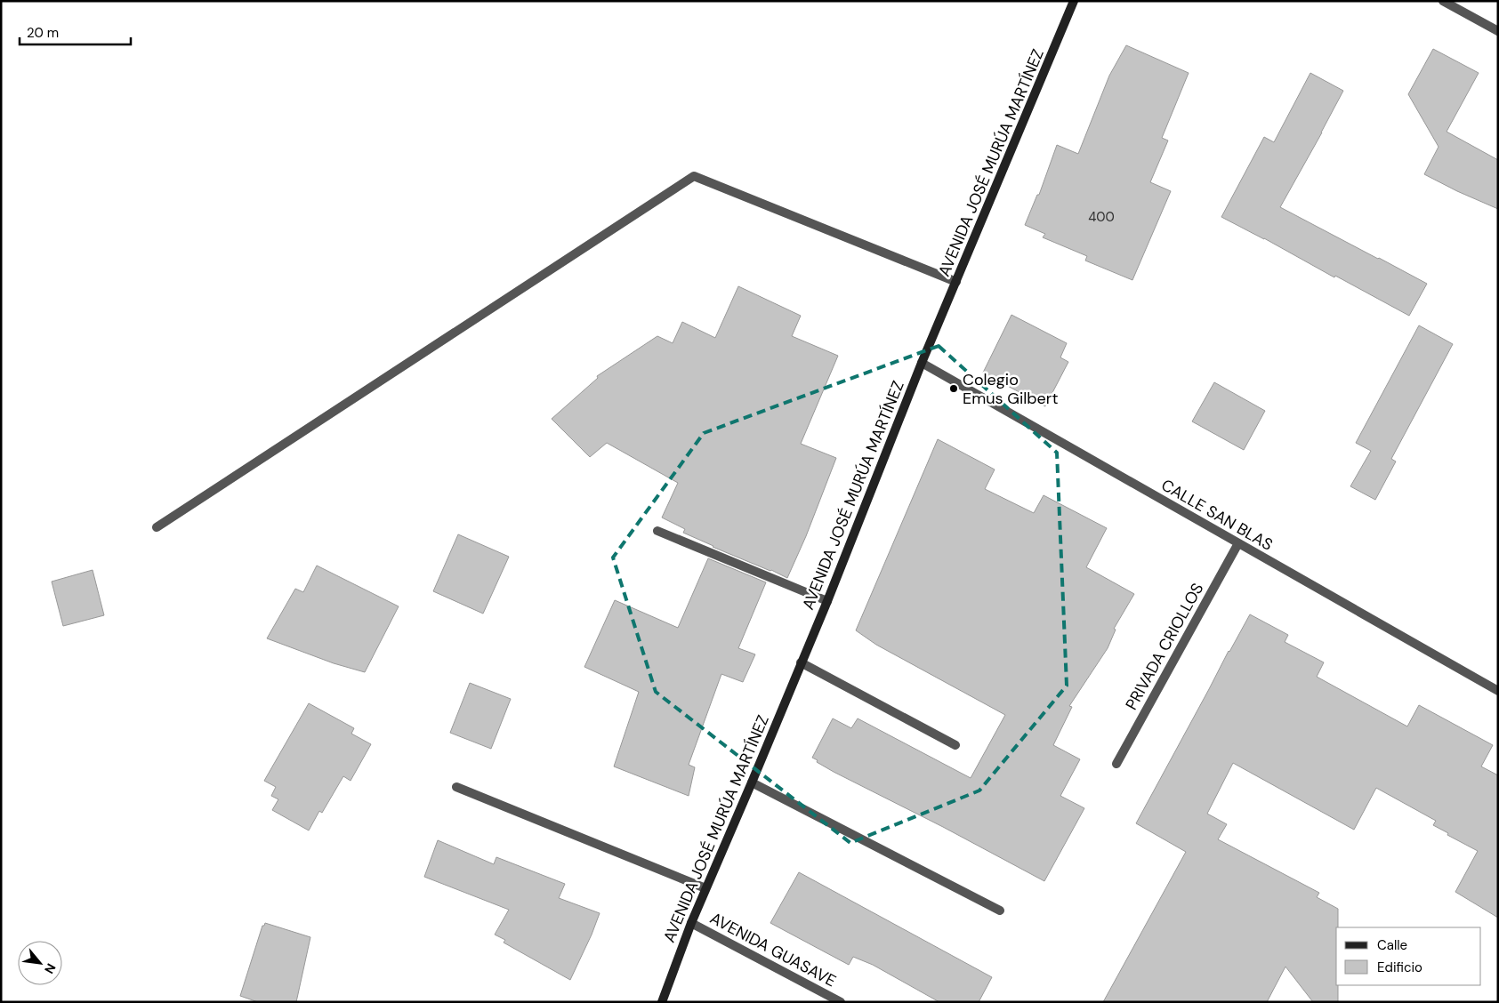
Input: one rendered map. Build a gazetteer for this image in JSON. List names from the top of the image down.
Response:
{
  "streets": {
    "main road": ["AVENIDA JOSÉ MURÚA MARTÍNEZ"],
    "street": ["CALLE SAN BLAS", "PRIVADA CRIOLLOS", "AVENIDA GUASAVE"]
  },
  "crossings": [
    ["AVENIDA JOSÉ MURÚA MARTÍNEZ", "CALLE SAN BLAS"],
    ["AVENIDA JOSÉ MURÚA MARTÍNEZ", "AVENIDA GUASAVE"],
    ["CALLE SAN BLAS", "PRIVADA CRIOLLOS"]
  ],
  "places": ["Colegio Emus Gilbert"],
  "house_numbers": ["400"],
  "legend": ["Calle", "Edificio"],
  "scale_bar": "20 m",
  "north": "bottom right"
}
